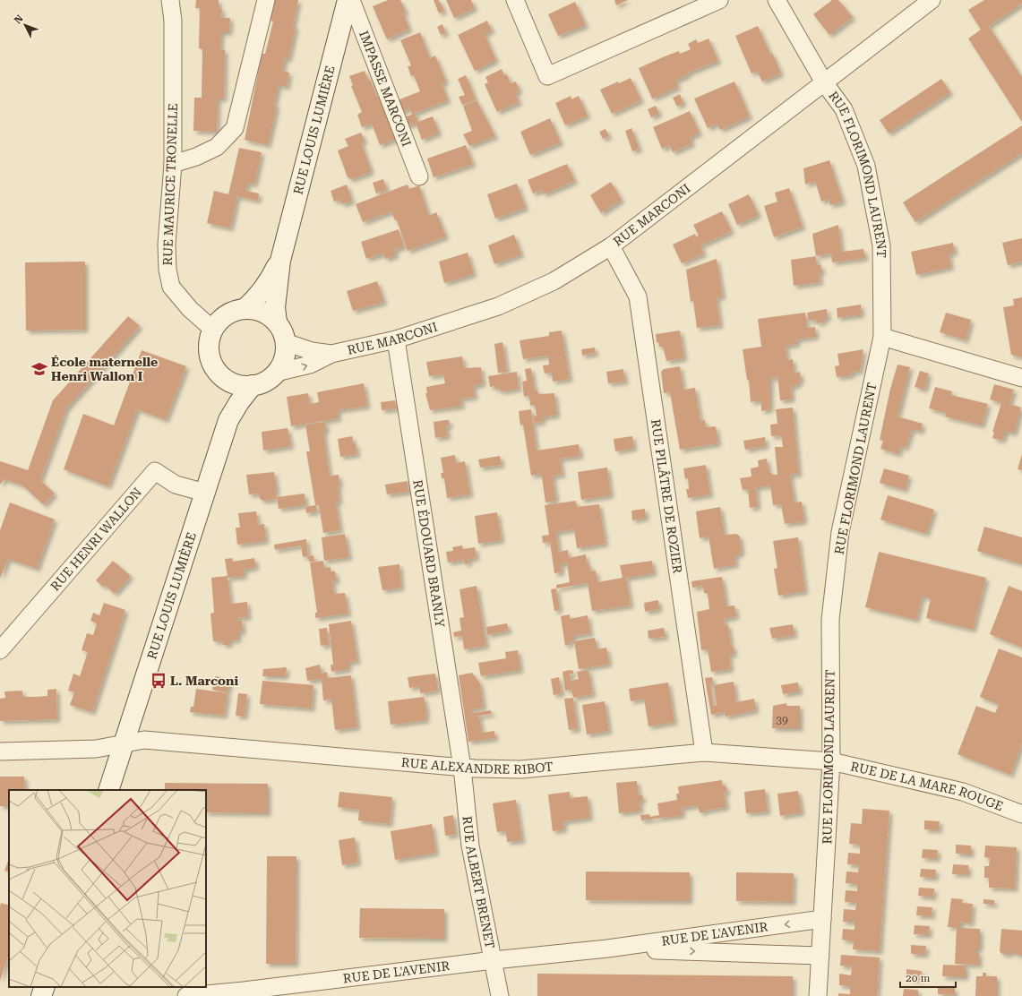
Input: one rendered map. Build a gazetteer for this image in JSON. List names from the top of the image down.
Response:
{
  "streets": {
    "main road": ["RUE LOUIS LUMIÈRE"],
    "street": [
      "IMPASSE MARCONI",
      "RUE FLORIMOND LAURENT",
      "RUE MAURICE TRONELLE",
      "RUE MARCONI",
      "RUE PILÂTRE DE ROZIER",
      "RUE HENRI WALLON",
      "RUE ÉDOUARD BRANLY",
      "RUE ALEXANDRE RIBOT",
      "RUE DE LA MARE ROUGE",
      "RUE ALBERT BRENET",
      "RUE DE L'AVENIR"
    ]
  },
  "crossings": [
    ["RUE LOUIS LUMIÈRE", "RUE MAURICE TRONELLE"],
    ["RUE LOUIS LUMIÈRE", "RUE MARCONI"],
    ["RUE LOUIS LUMIÈRE", "RUE HENRI WALLON"],
    ["RUE LOUIS LUMIÈRE", "RUE ALEXANDRE RIBOT"],
    ["RUE FLORIMOND LAURENT", "RUE MARCONI"],
    ["RUE FLORIMOND LAURENT", "RUE ALEXANDRE RIBOT"],
    ["RUE FLORIMOND LAURENT", "RUE DE LA MARE ROUGE"],
    ["RUE FLORIMOND LAURENT", "RUE DE L'AVENIR"],
    ["RUE MAURICE TRONELLE", "RUE MARCONI"],
    ["RUE MARCONI", "RUE PILÂTRE DE ROZIER"],
    ["RUE MARCONI", "RUE ÉDOUARD BRANLY"],
    ["RUE PILÂTRE DE ROZIER", "RUE ALEXANDRE RIBOT"],
    ["RUE ÉDOUARD BRANLY", "RUE ALEXANDRE RIBOT"],
    ["RUE ÉDOUARD BRANLY", "RUE ALBERT BRENET"],
    ["RUE ALEXANDRE RIBOT", "RUE DE LA MARE ROUGE"],
    ["RUE ALEXANDRE RIBOT", "RUE ALBERT BRENET"],
    ["RUE ALBERT BRENET", "RUE DE L'AVENIR"]
  ],
  "places": {
    "school or university": ["École maternelle Henri Wallon I"],
    "bus stop": ["L. Marconi"]
  },
  "house_numbers": ["39"],
  "scale_bar": "20 m",
  "north": "top left"
}
